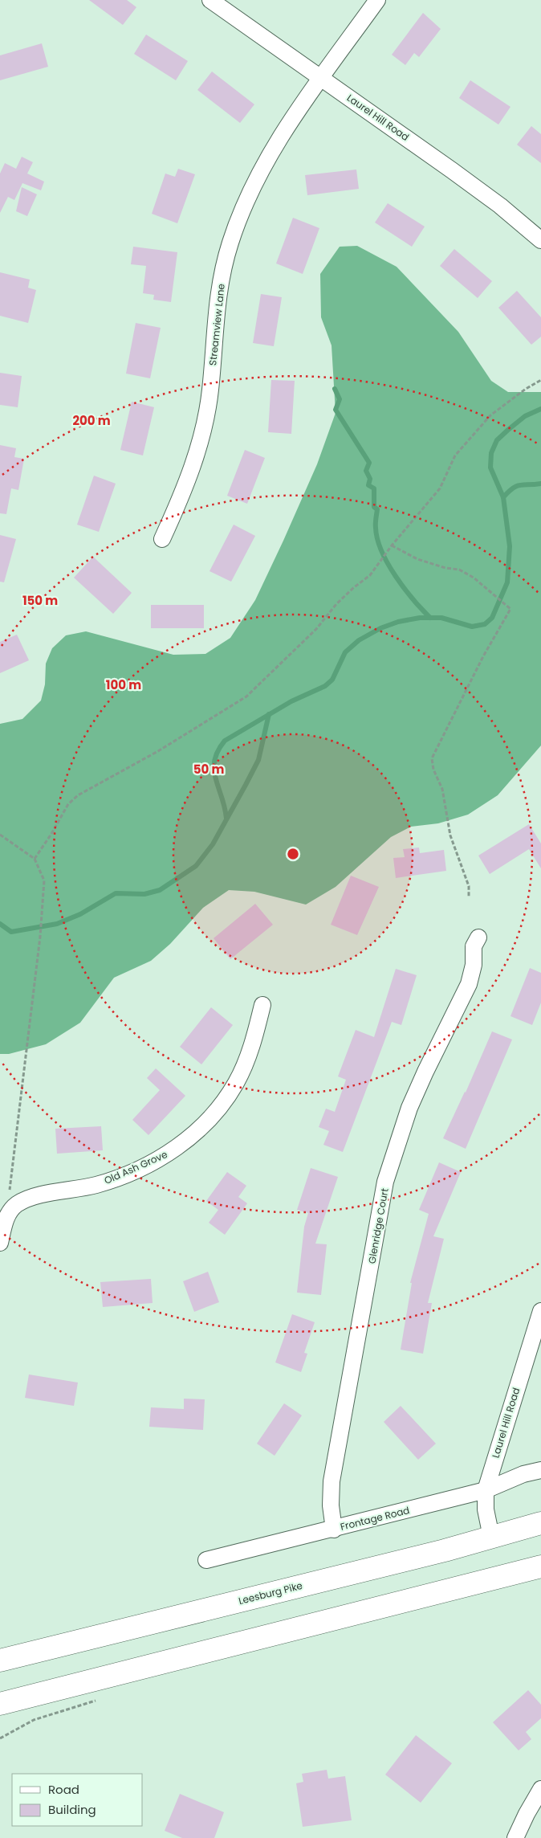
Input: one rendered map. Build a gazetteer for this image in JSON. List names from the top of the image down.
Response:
{
  "streets": {
    "highway": ["Leesburg Pike"],
    "street": [
      "Laurel Hill Road",
      "Streamview Lane",
      "Old Ash Grove",
      "Glenridge Court",
      "Frontage Road"
    ]
  },
  "crossings": [
    ["Laurel Hill Road", "Streamview Lane"],
    ["Laurel Hill Road", "Frontage Road"],
    ["Laurel Hill Road", "Leesburg Pike"],
    ["Glenridge Court", "Frontage Road"]
  ],
  "legend": ["Road", "Building"],
  "rings": [
    "200 m",
    "150 m",
    "100 m",
    "50 m"
  ]
}
